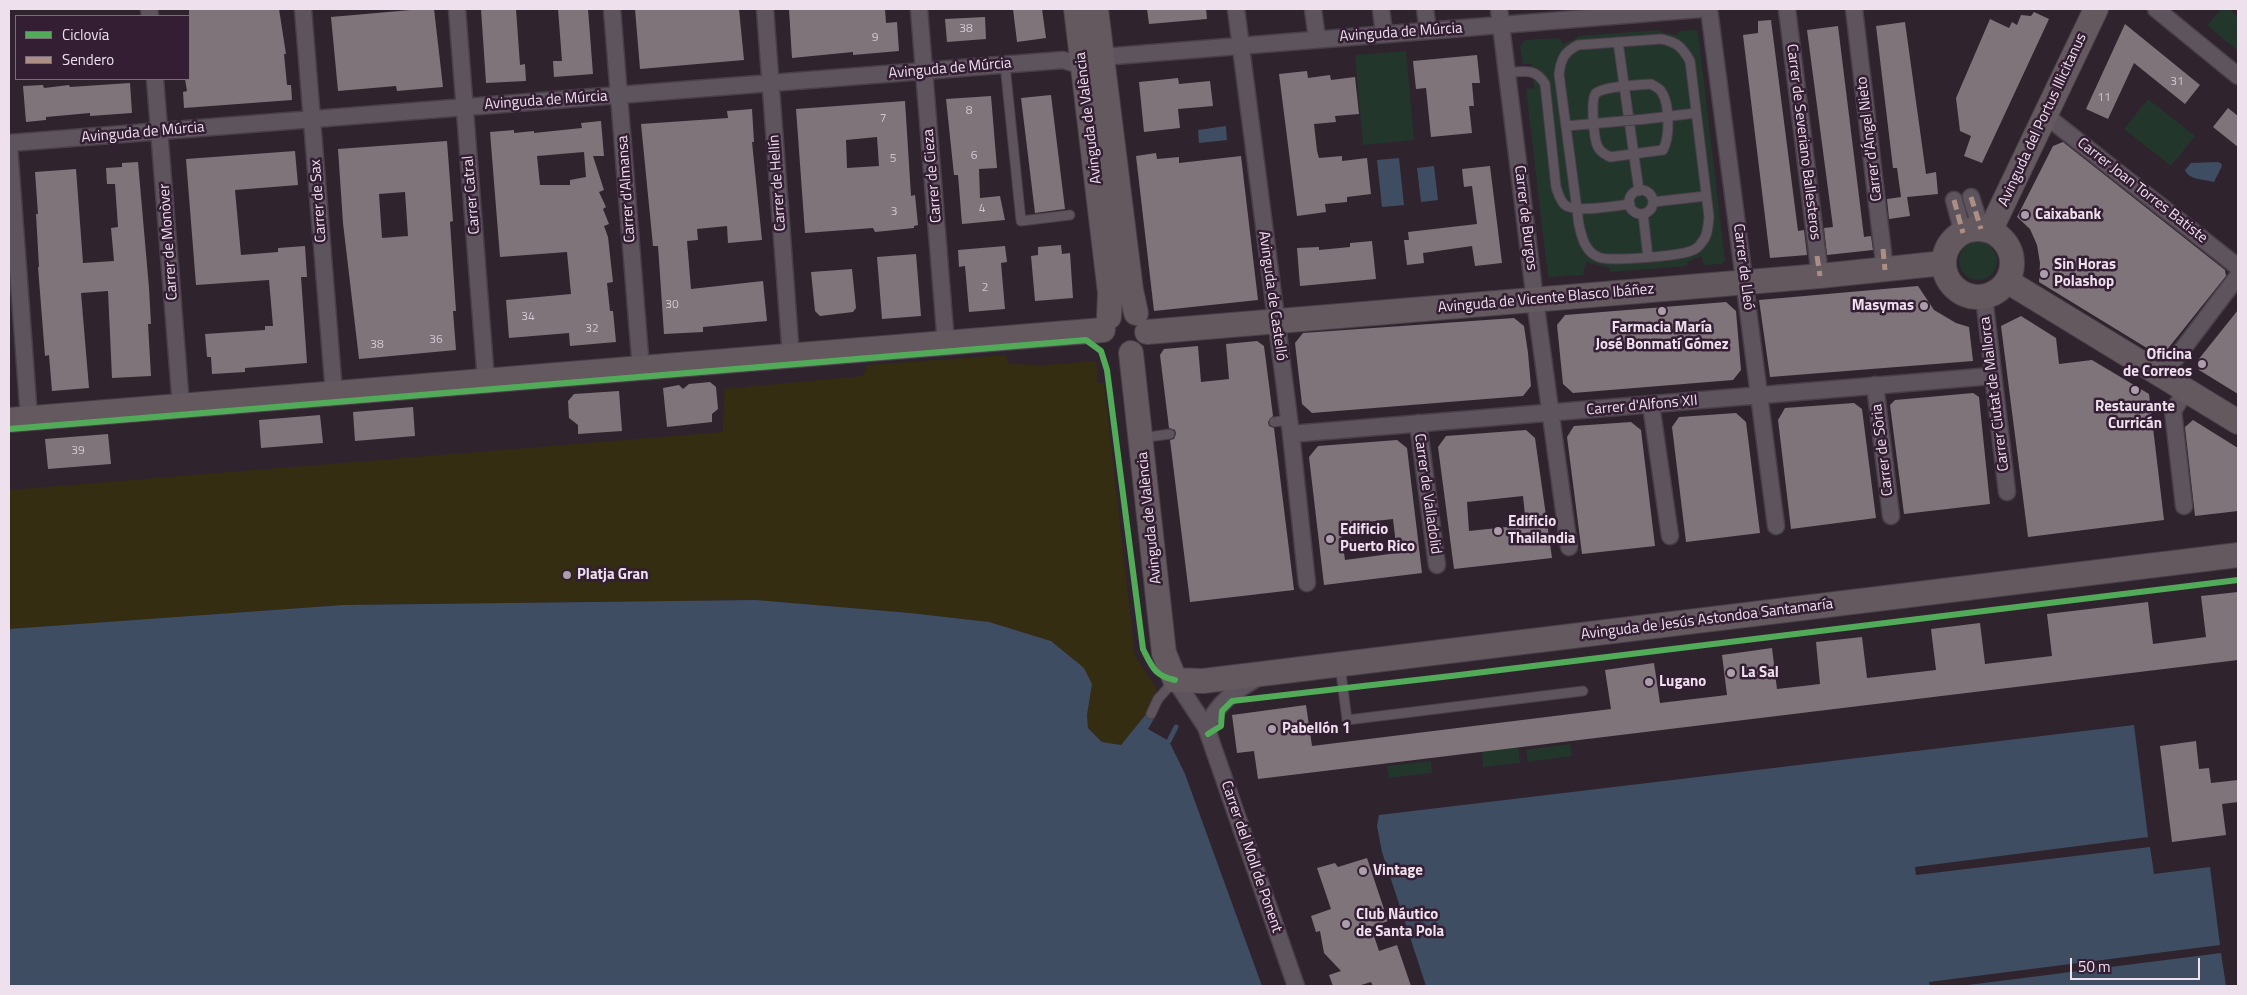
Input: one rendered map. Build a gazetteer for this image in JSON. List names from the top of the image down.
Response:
{
  "streets": {
    "street": [
      "Avinguda de Múrcia",
      "Avinguda de València",
      "Avinguda del Portus Illicitanus",
      "Carrer d'Ángel Nieto",
      "Carrer de Severiano Ballesteros",
      "Carrer de Cieza",
      "Carrer de Hellín",
      "Carrer d'Almansa",
      "Carrer Joan Torres Batiste",
      "Carrer Catral",
      "Carrer de Sax",
      "Carrer de Burgos",
      "Carrer de Monòver",
      "Carrer de Lleó",
      "Avinguda de Castelló",
      "Avinguda de Vicente Blasco Ibáñez",
      "Carrer Ciutat de Mallorca",
      "Carrer d'Alfons XII",
      "Carrer de Sòria",
      "Carrer de Valladolid",
      "Avinguda de Jesús Astondoa Santamaría",
      "Carrer del Moll de Ponent"
    ]
  },
  "crossings": [
    ["Avinguda de Múrcia", "Avinguda de València"],
    ["Avinguda de Múrcia", "Carrer de Cieza"],
    ["Avinguda de Múrcia", "Carrer de Hellín"],
    ["Avinguda de Múrcia", "Carrer d'Almansa"],
    ["Avinguda de Múrcia", "Carrer Catral"],
    ["Avinguda de Múrcia", "Carrer de Sax"],
    ["Avinguda de Múrcia", "Carrer de Burgos"],
    ["Avinguda de Múrcia", "Carrer de Monòver"],
    ["Avinguda de Múrcia", "Avinguda de Castelló"],
    ["Avinguda de València", "Avinguda de Vicente Blasco Ibáñez"],
    ["Avinguda de València", "Avinguda de Jesús Astondoa Santamaría"],
    ["Avinguda de València", "Carrer del Moll de Ponent"],
    ["Avinguda del Portus Illicitanus", "Carrer Joan Torres Batiste"],
    ["Avinguda del Portus Illicitanus", "Avinguda de Vicente Blasco Ibáñez"],
    ["Avinguda del Portus Illicitanus", "Carrer Ciutat de Mallorca"],
    ["Carrer d'Ángel Nieto", "Avinguda de Vicente Blasco Ibáñez"],
    ["Carrer de Severiano Ballesteros", "Avinguda de Vicente Blasco Ibáñez"],
    ["Carrer de Burgos", "Avinguda de Vicente Blasco Ibáñez"],
    ["Carrer de Burgos", "Carrer d'Alfons XII"],
    ["Carrer de Lleó", "Avinguda de Vicente Blasco Ibáñez"],
    ["Carrer de Lleó", "Carrer d'Alfons XII"],
    ["Avinguda de Castelló", "Avinguda de Vicente Blasco Ibáñez"],
    ["Avinguda de Castelló", "Carrer d'Alfons XII"],
    ["Avinguda de Vicente Blasco Ibáñez", "Carrer Ciutat de Mallorca"],
    ["Carrer Ciutat de Mallorca", "Carrer d'Alfons XII"],
    ["Carrer d'Alfons XII", "Carrer de Sòria"],
    ["Carrer d'Alfons XII", "Carrer de Valladolid"],
    ["Avinguda de Jesús Astondoa Santamaría", "Carrer del Moll de Ponent"]
  ],
  "places": [
    "Caixabank",
    "Sin Horas Polashop",
    "Masymas",
    "Farmacia María José Bonmatí Gómez",
    "Oficina de Correos",
    "Restaurante Curricán",
    "Edificio Thailandia",
    "Edificio Puerto Rico",
    "Platja Gran",
    "La Sal",
    "Lugano",
    "Pabellón 1",
    "Vintage",
    "Club Náutico de Santa Pola"
  ],
  "house_numbers": [
    "38",
    "9",
    "31",
    "11",
    "8",
    "7",
    "6",
    "5",
    "4",
    "3",
    "2",
    "30",
    "34",
    "32",
    "36",
    "38",
    "39"
  ],
  "legend": ["Ciclovía", "Sendero"],
  "scale_bar": "50 m"
}
